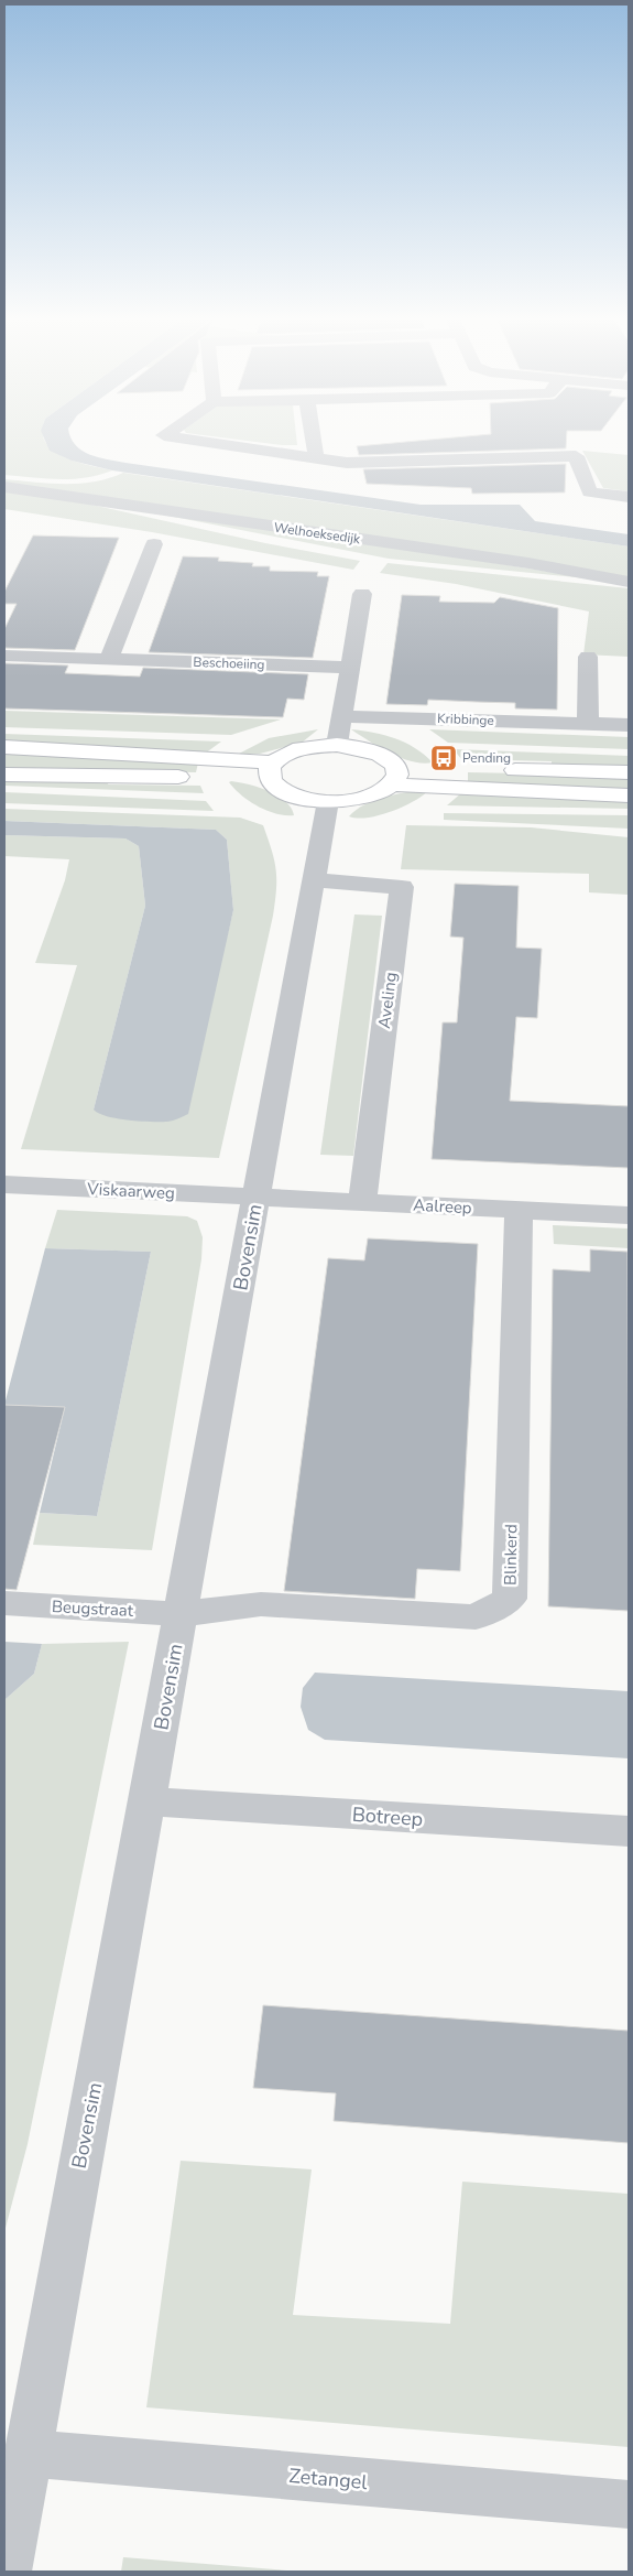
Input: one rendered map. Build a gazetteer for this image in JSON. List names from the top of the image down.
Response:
{
  "streets": {
    "street": [
      "Welhoeksedijk",
      "Beschoeiing",
      "Kribbinge",
      "Aveling",
      "Viskaarweg",
      "Aalreep",
      "Bovensim",
      "Blinkerd",
      "Beugstraat",
      "Botreep",
      "Zetangel"
    ]
  },
  "crossings": [
    ["Aveling", "Aalreep"],
    ["Aveling", "Bovensim"],
    ["Viskaarweg", "Aalreep"],
    ["Viskaarweg", "Bovensim"],
    ["Aalreep", "Bovensim"],
    ["Aalreep", "Blinkerd"],
    ["Bovensim", "Blinkerd"],
    ["Bovensim", "Beugstraat"],
    ["Bovensim", "Botreep"],
    ["Bovensim", "Zetangel"],
    ["Blinkerd", "Beugstraat"]
  ],
  "places": {
    "bus stop": ["Pending"]
  }
}
